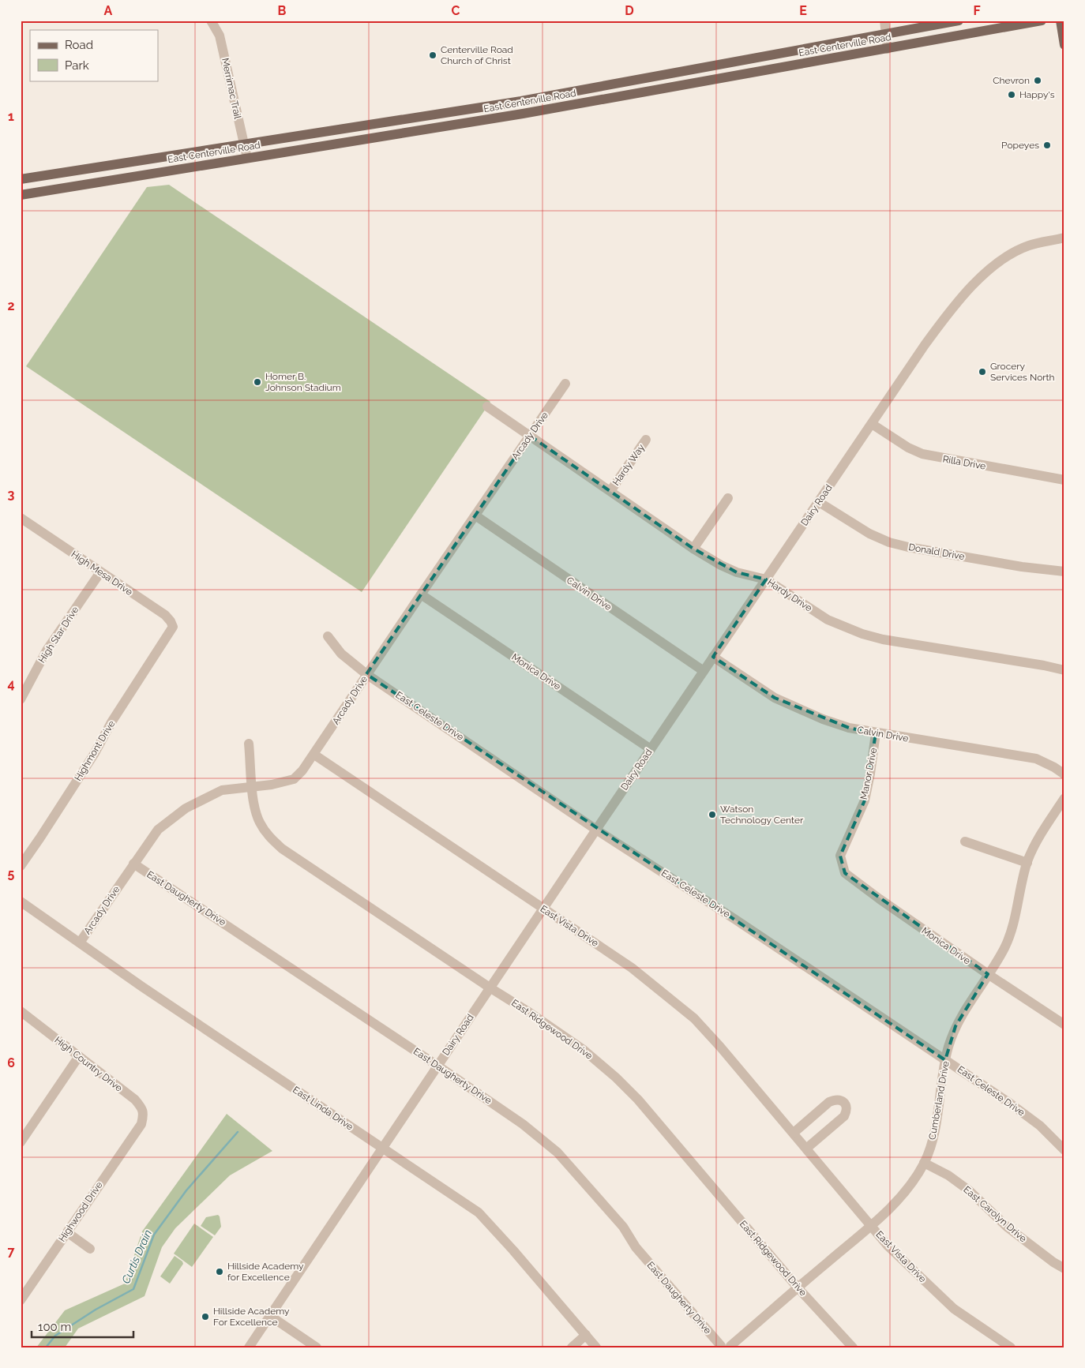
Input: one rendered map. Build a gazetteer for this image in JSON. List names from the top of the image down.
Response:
{
  "streets": {
    "main road": ["East Centerville Road"],
    "street": [
      "Merrimac Trail",
      "Arcady Drive",
      "Rilla Drive",
      "Hardy Way",
      "Dairy Road",
      "Donald Drive",
      "High Mesa Drive",
      "Calvin Drive",
      "Hardy Drive",
      "High Star Drive",
      "Monica Drive",
      "East Celeste Drive",
      "Highmont Drive",
      "Manor Drive",
      "East Daugherty Drive",
      "East Vista Drive",
      "East Ridgewood Drive",
      "High Country Drive",
      "Cumberland Drive",
      "East Linda Drive",
      "Highwood Drive",
      "East Carolyn Drive"
    ]
  },
  "crossings": [
    ["East Centerville Road", "Merrimac Trail"],
    ["Arcady Drive", "Calvin Drive"],
    ["Arcady Drive", "Hardy Drive"],
    ["Arcady Drive", "Monica Drive"],
    ["Arcady Drive", "East Celeste Drive"],
    ["Arcady Drive", "East Daugherty Drive"],
    ["Arcady Drive", "East Vista Drive"],
    ["Arcady Drive", "East Ridgewood Drive"],
    ["Arcady Drive", "East Linda Drive"],
    ["Rilla Drive", "Dairy Road"],
    ["Hardy Way", "Hardy Drive"],
    ["Dairy Road", "Donald Drive"],
    ["Dairy Road", "Calvin Drive"],
    ["Dairy Road", "Hardy Drive"],
    ["Dairy Road", "Monica Drive"],
    ["Dairy Road", "East Celeste Drive"],
    ["Dairy Road", "East Daugherty Drive"],
    ["Dairy Road", "East Vista Drive"],
    ["Dairy Road", "East Ridgewood Drive"],
    ["Dairy Road", "East Linda Drive"],
    ["High Mesa Drive", "High Star Drive"],
    ["High Mesa Drive", "Highmont Drive"],
    ["Calvin Drive", "Manor Drive"],
    ["Monica Drive", "Manor Drive"],
    ["Monica Drive", "Cumberland Drive"],
    ["East Celeste Drive", "Cumberland Drive"],
    ["East Daugherty Drive", "Cumberland Drive"],
    ["East Vista Drive", "Cumberland Drive"],
    ["East Ridgewood Drive", "Cumberland Drive"],
    ["High Country Drive", "Highwood Drive"],
    ["Cumberland Drive", "East Carolyn Drive"]
  ],
  "water": ["Curtis Drain"],
  "places": [
    "Centerville Road Church of Christ",
    "Chevron",
    "Happy's",
    "Popeyes",
    "Grocery Services North",
    "Homer B. Johnson Stadium",
    "Watson Technology Center",
    "Hillside Academy for Excellence",
    "Hillside Academy For Excellence"
  ],
  "legend": ["Road", "Park"],
  "scale_bar": "100 m",
  "grid": {
    "columns": [
      "A",
      "B",
      "C",
      "D",
      "E",
      "F"
    ],
    "rows": [
      "1",
      "2",
      "3",
      "4",
      "5",
      "6",
      "7"
    ]
  }
}
